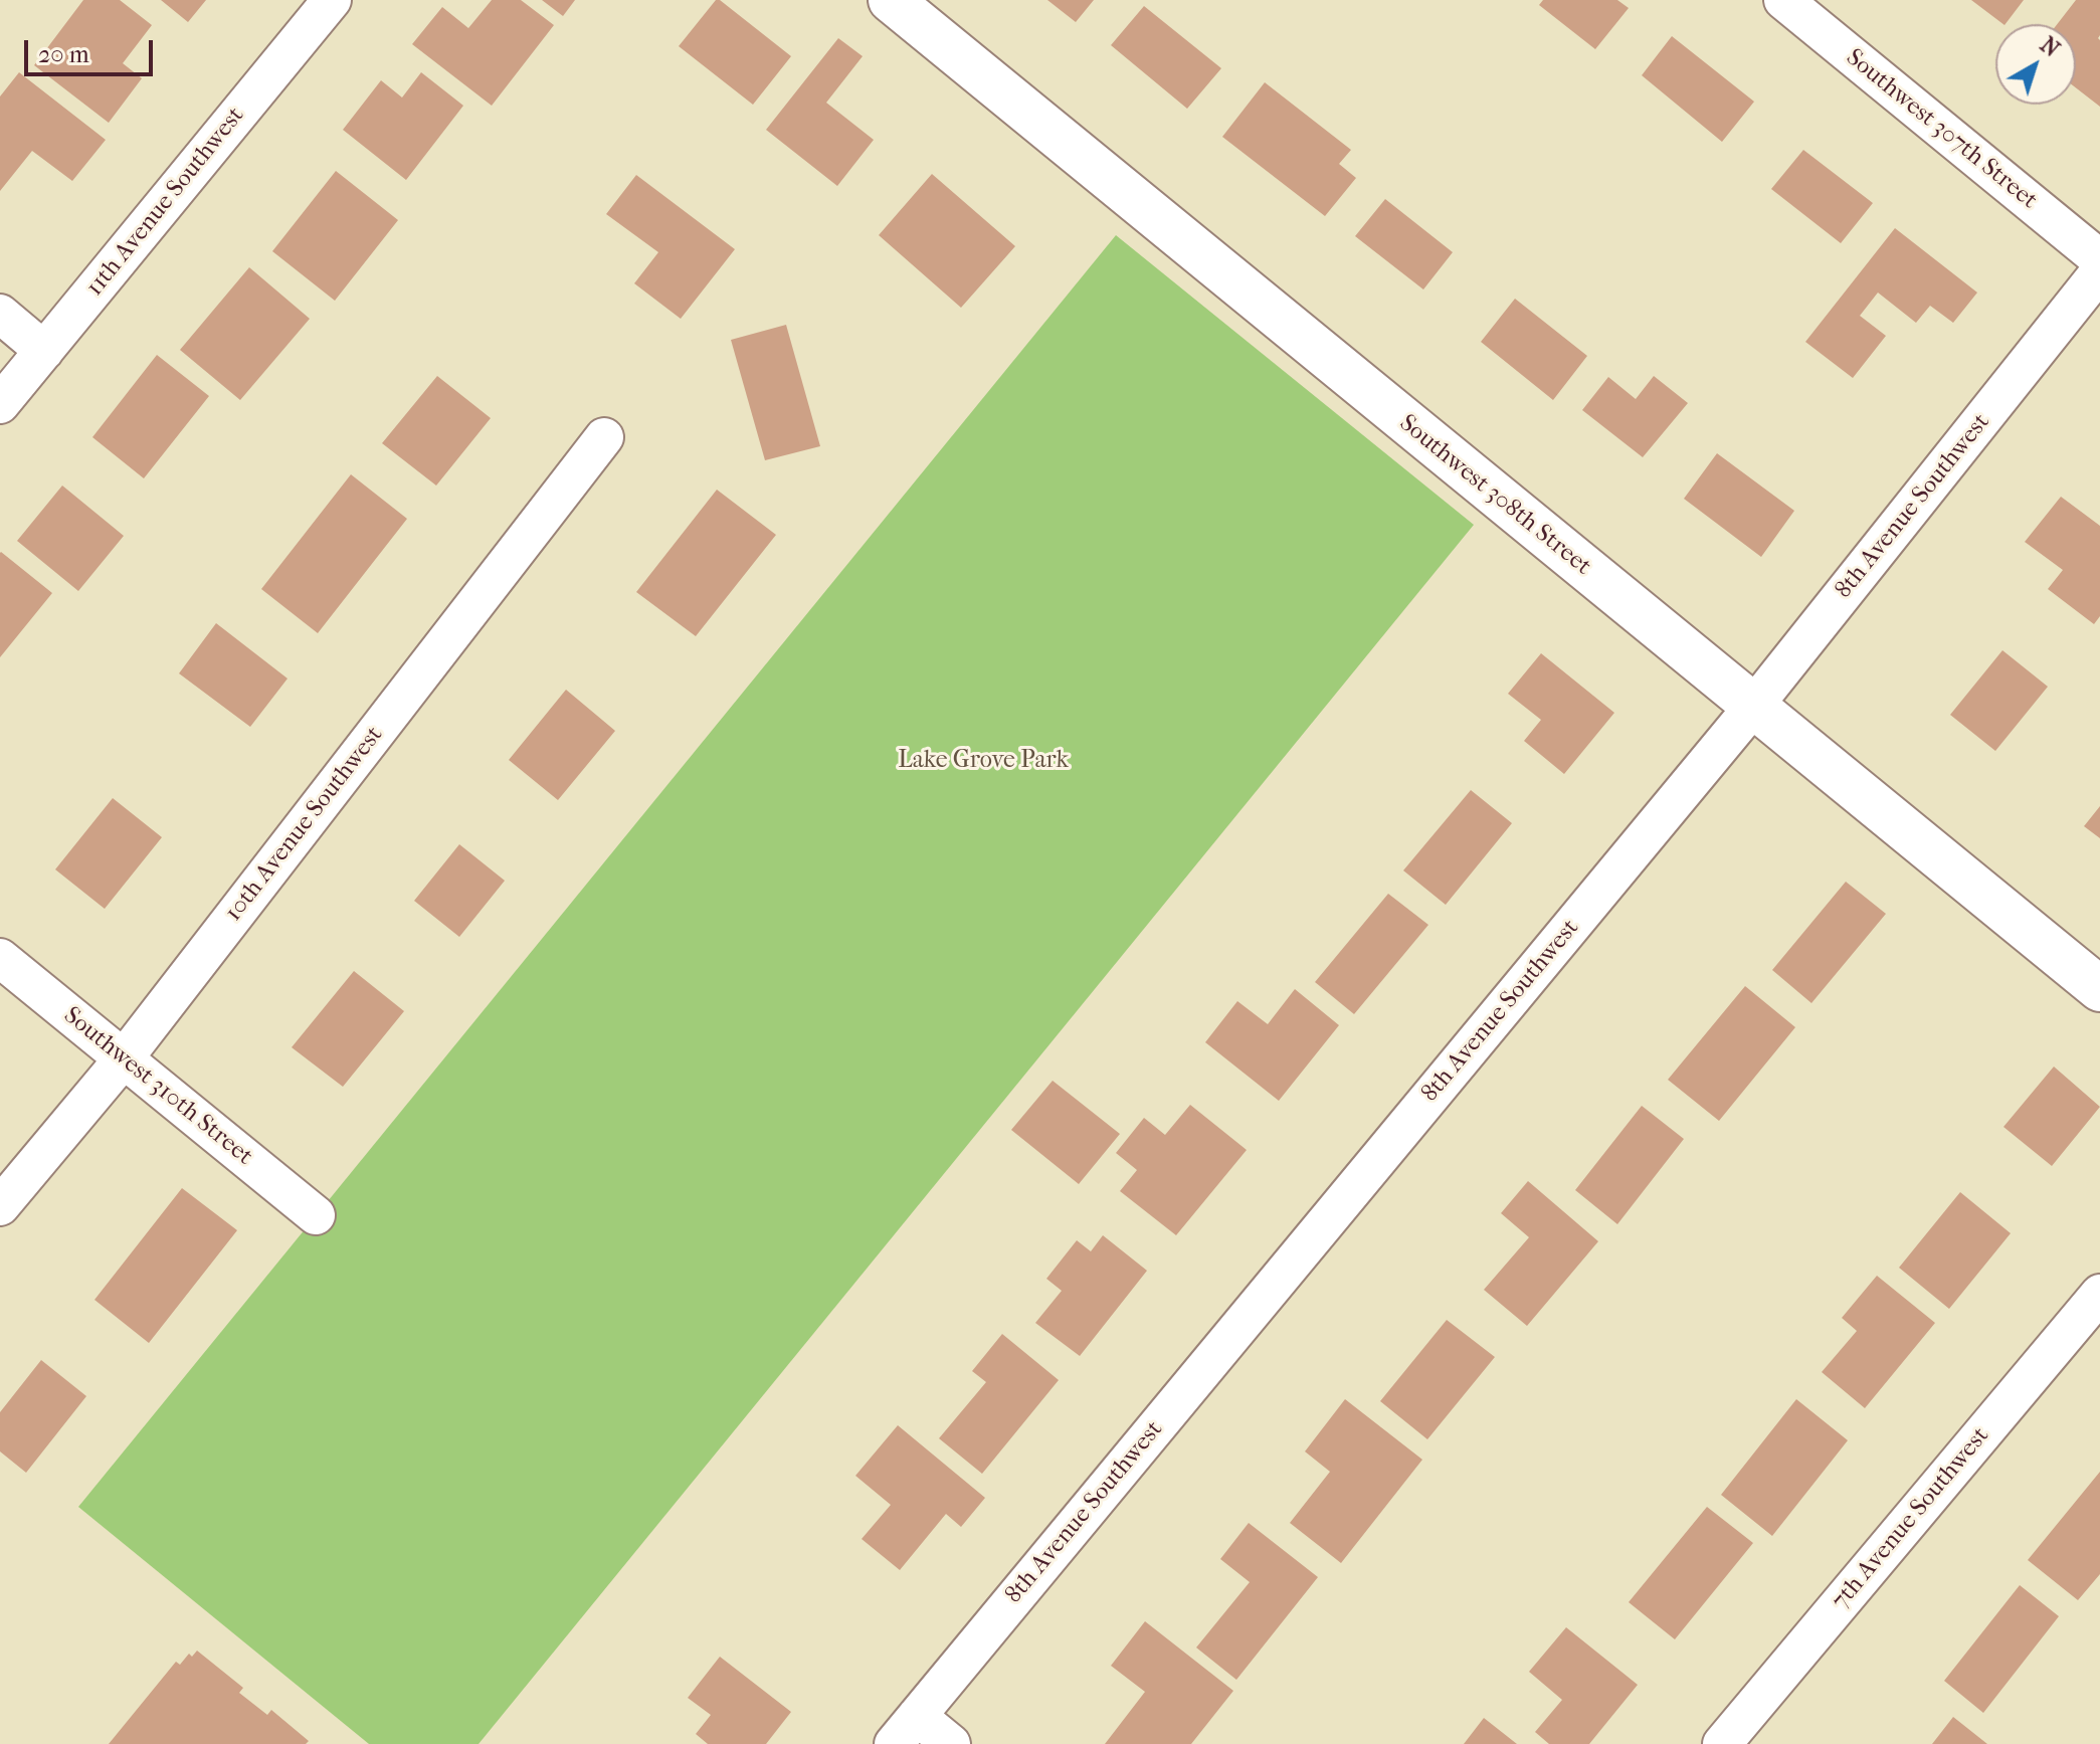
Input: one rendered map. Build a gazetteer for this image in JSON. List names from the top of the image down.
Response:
{
  "streets": {
    "street": [
      "Southwest 307th Street",
      "11th Avenue Southwest",
      "Southwest 308th Street",
      "8th Avenue Southwest",
      "10th Avenue Southwest",
      "Southwest 310th Street",
      "7th Avenue Southwest"
    ]
  },
  "crossings": [
    ["Southwest 308th Street", "8th Avenue Southwest"],
    ["10th Avenue Southwest", "Southwest 310th Street"]
  ],
  "parks": ["Lake Grove Park"],
  "scale_bar": "20 m",
  "north": "top right"
}
